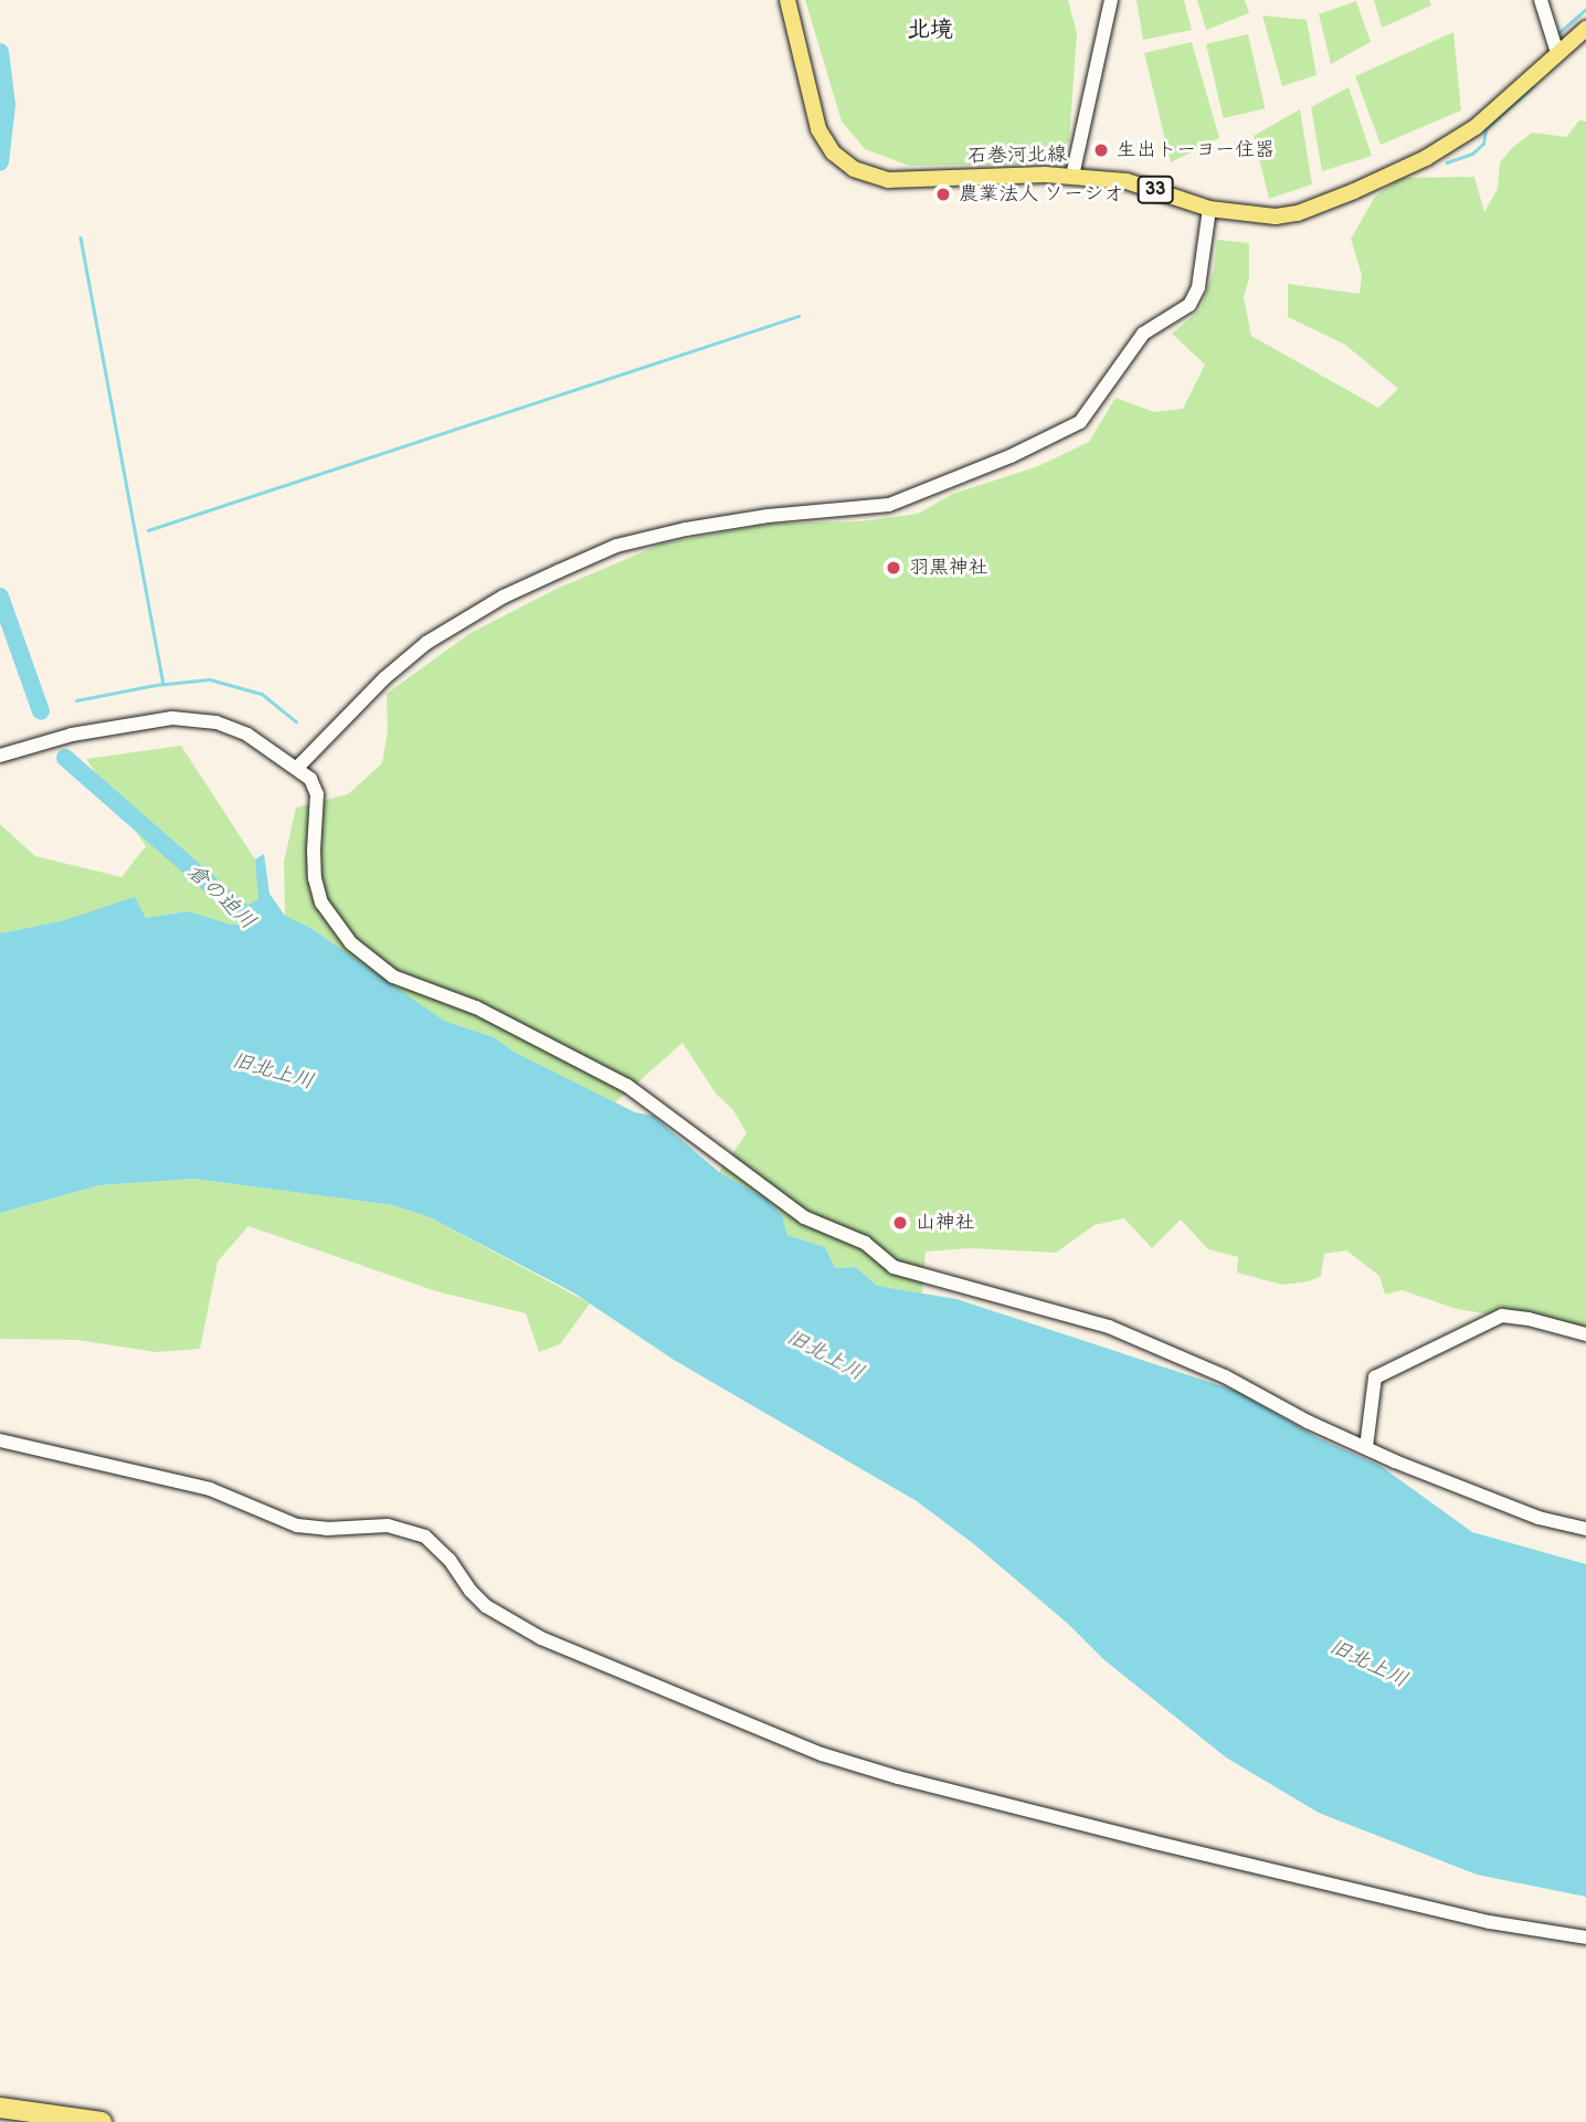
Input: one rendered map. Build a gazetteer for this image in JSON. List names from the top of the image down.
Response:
{
  "streets": {
    "main road": ["石巻河北線", "33"]
  },
  "districts": ["北境"],
  "water": ["倉の迫川", "旧北上川"],
  "places": [
    "生出トーヨー住器",
    "農業法人 ソーシオ",
    "羽黒神社",
    "山神社"
  ]
}
